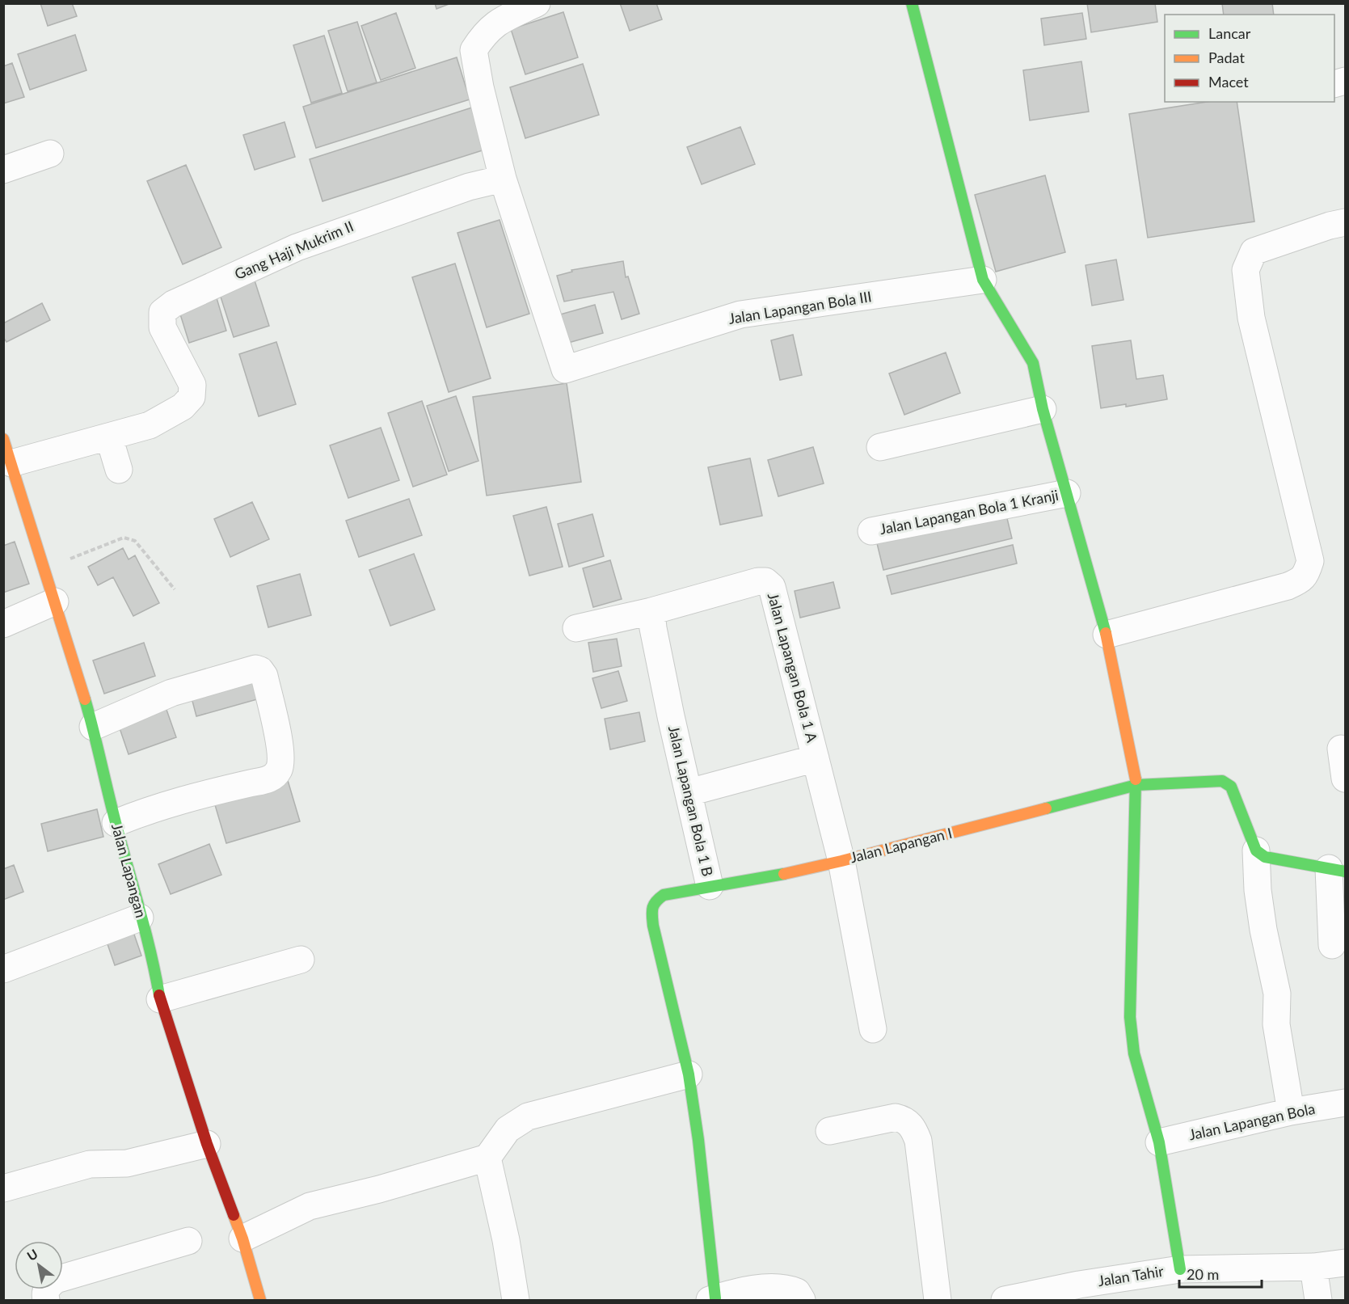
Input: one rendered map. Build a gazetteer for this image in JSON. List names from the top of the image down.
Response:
{
  "streets": {
    "street": [
      "Gang Haji Mukrim II",
      "Jalan Lapangan Bola III",
      "Jalan Lapangan Bola 1 Kranji",
      "Jalan Lapangan Bola 1 A",
      "Jalan Lapangan Bola 1 B",
      "Jalan Lapangan I",
      "Jalan Lapangan",
      "Jalan Lapangan Bola",
      "Jalan Tahir"
    ]
  },
  "crossings": [
    ["Gang Haji Mukrim II", "Jalan Lapangan Bola III"],
    ["Gang Haji Mukrim II", "Jalan Lapangan"],
    ["Jalan Lapangan Bola 1 A", "Jalan Lapangan Bola 1 B"],
    ["Jalan Lapangan Bola 1 A", "Jalan Lapangan I"],
    ["Jalan Lapangan Bola 1 B", "Jalan Lapangan I"]
  ],
  "legend": ["Lancar", "Padat", "Macet"],
  "scale_bar": "20 m",
  "north": "top left"
}
